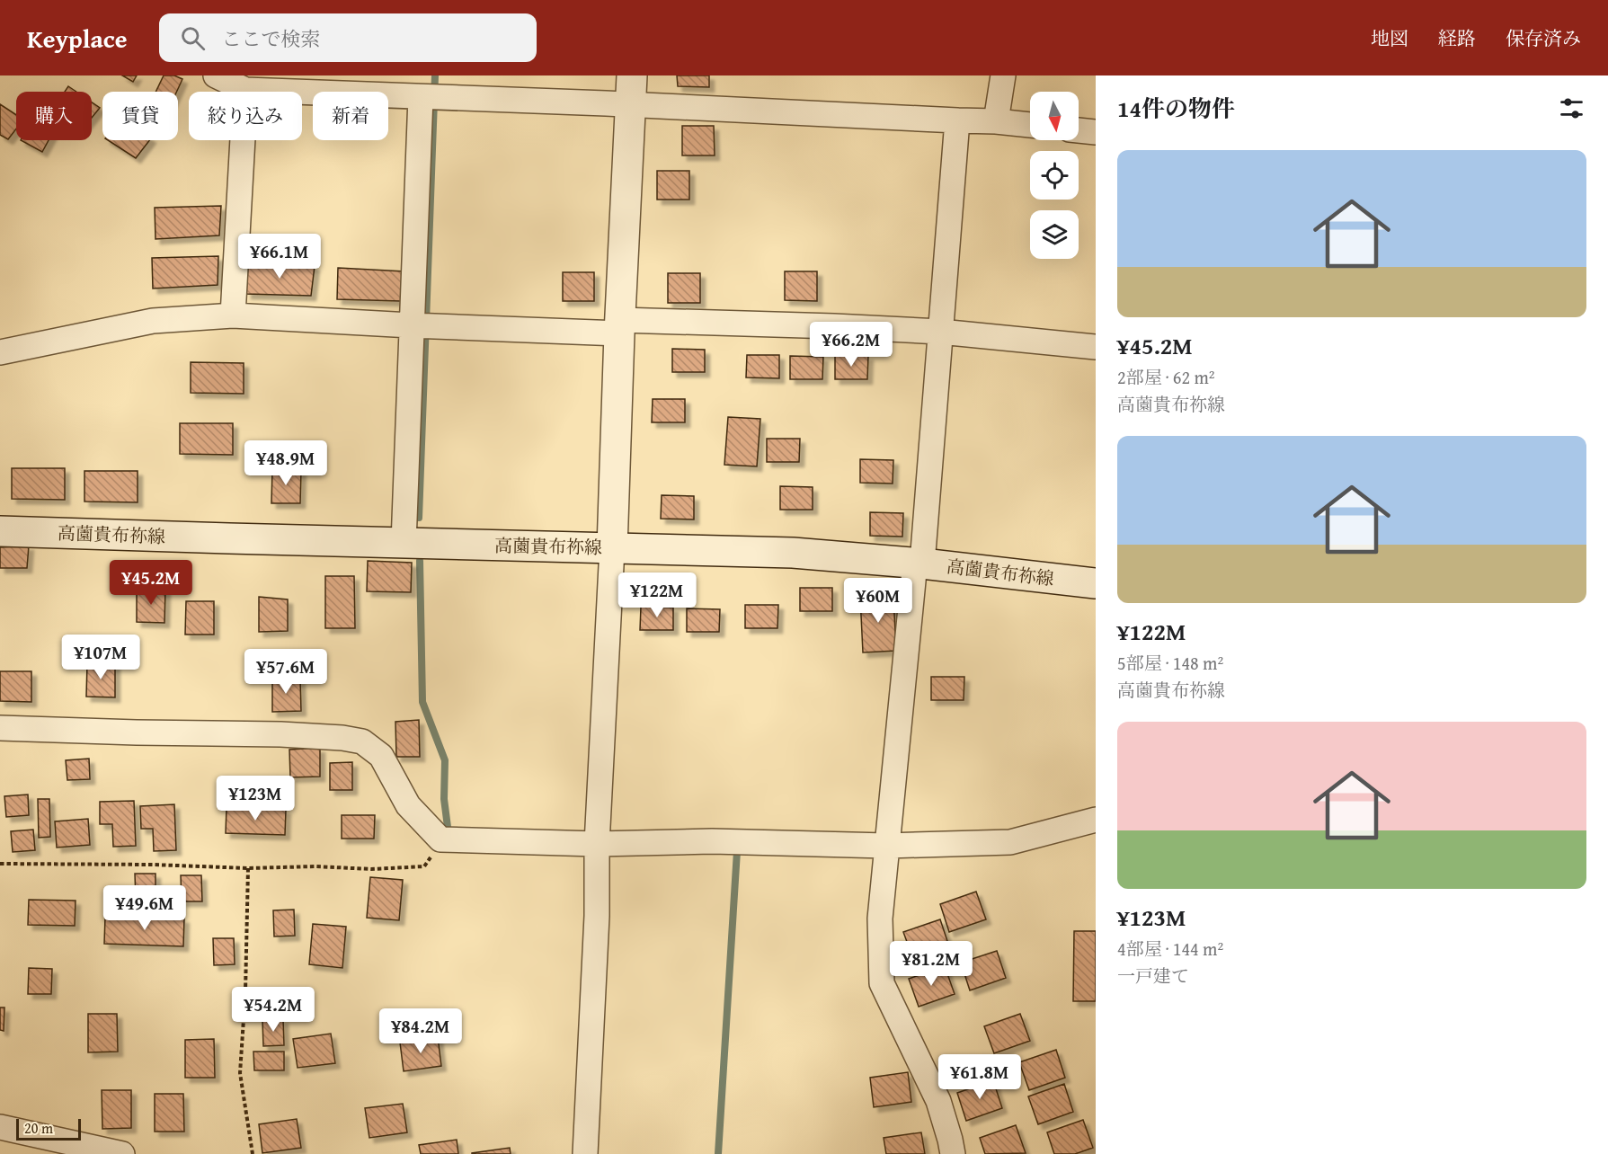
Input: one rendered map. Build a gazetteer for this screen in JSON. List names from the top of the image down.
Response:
{
  "streets": {
    "main road": ["高薗貴布祢線"]
  },
  "scale_bar": "20 m",
  "north": "bottom",
  "page": {
    "header": "Keyplace",
    "search": "ここで検索",
    "nav": ["地図", "経路", "保存済み"],
    "heading": "14件の物件",
    "chip": [
      "購入",
      "賃貸",
      "絞り込み",
      "新着"
    ],
    "list": [
      {
        "name": "¥45.2M",
        "note": "2部屋 · 62 m² · 高薗貴布祢線"
      },
      {
        "name": "¥122M",
        "note": "5部屋 · 148 m² · 高薗貴布祢線"
      },
      {
        "name": "¥123M",
        "note": "4部屋 · 144 m² · 一戸建て"
      }
    ],
    "price": [
      "¥66.1M",
      "¥66.2M",
      "¥48.9M",
      "¥45.2M",
      "¥122M",
      "¥60M",
      "¥107M",
      "¥57.6M",
      "¥123M",
      "¥49.6M",
      "¥81.2M",
      "¥54.2M",
      "¥84.2M",
      "¥61.8M"
    ],
    "scale": "20 m"
  }
}
